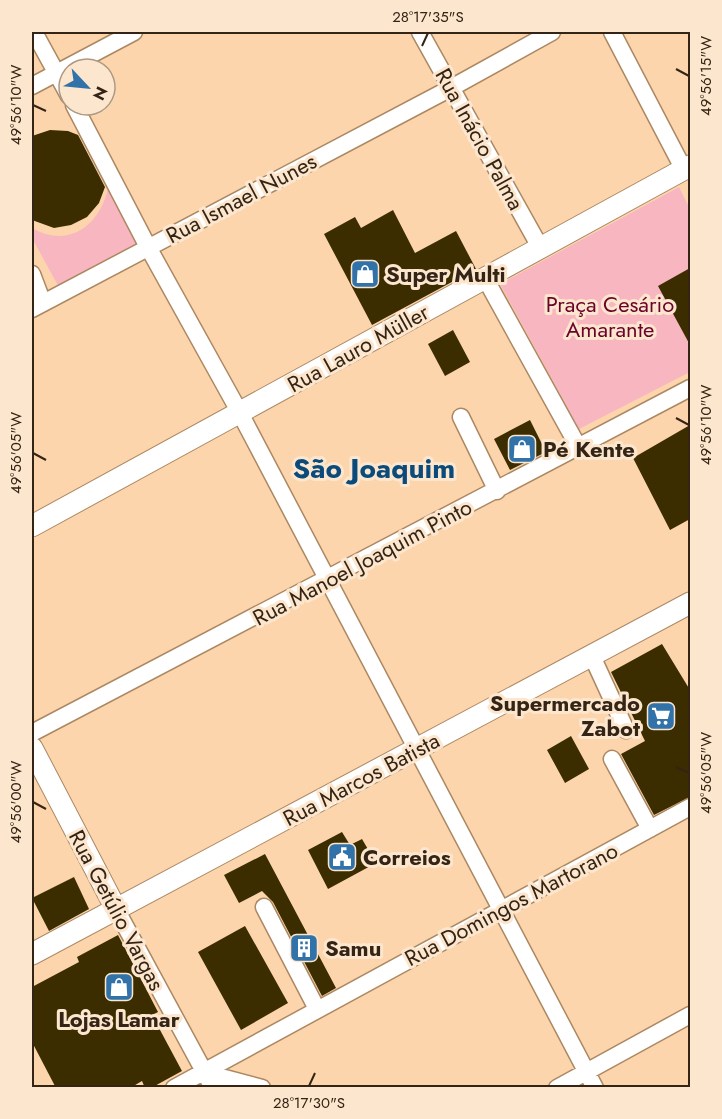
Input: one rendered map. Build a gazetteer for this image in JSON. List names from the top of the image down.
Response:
{
  "streets": {
    "main road": ["Rua Lauro Müller", "Rua Marcos Batista", "Rua Getúlio Vargas"],
    "street": [
      "Rua Inácio Palma",
      "Rua Ismael Nunes",
      "Rua Manoel Joaquim Pinto",
      "Rua Domingos Martorano"
    ]
  },
  "crossings": [
    ["Rua Inácio Palma", "Rua Ismael Nunes"],
    ["Rua Inácio Palma", "Rua Lauro Müller"],
    ["Rua Marcos Batista", "Rua Getúlio Vargas"],
    ["Rua Domingos Martorano", "Rua Getúlio Vargas"]
  ],
  "districts": ["São Joaquim"],
  "parks": ["Praça Cesário Amarante"],
  "places": {
    "shop": ["Super Multi", "Pé Kente", "Lojas Lamar"],
    "supermarket": ["Supermercado Zabot"],
    "public building": ["Correios"],
    "building": ["Samu"]
  },
  "north": "bottom right",
  "coordinates": [
    "28°17'35\"S",
    "49°56'15\"W",
    "49°56'10\"W",
    "49°56'05\"W",
    "49°56'00\"W",
    "28°17'30\"S"
  ]
}
